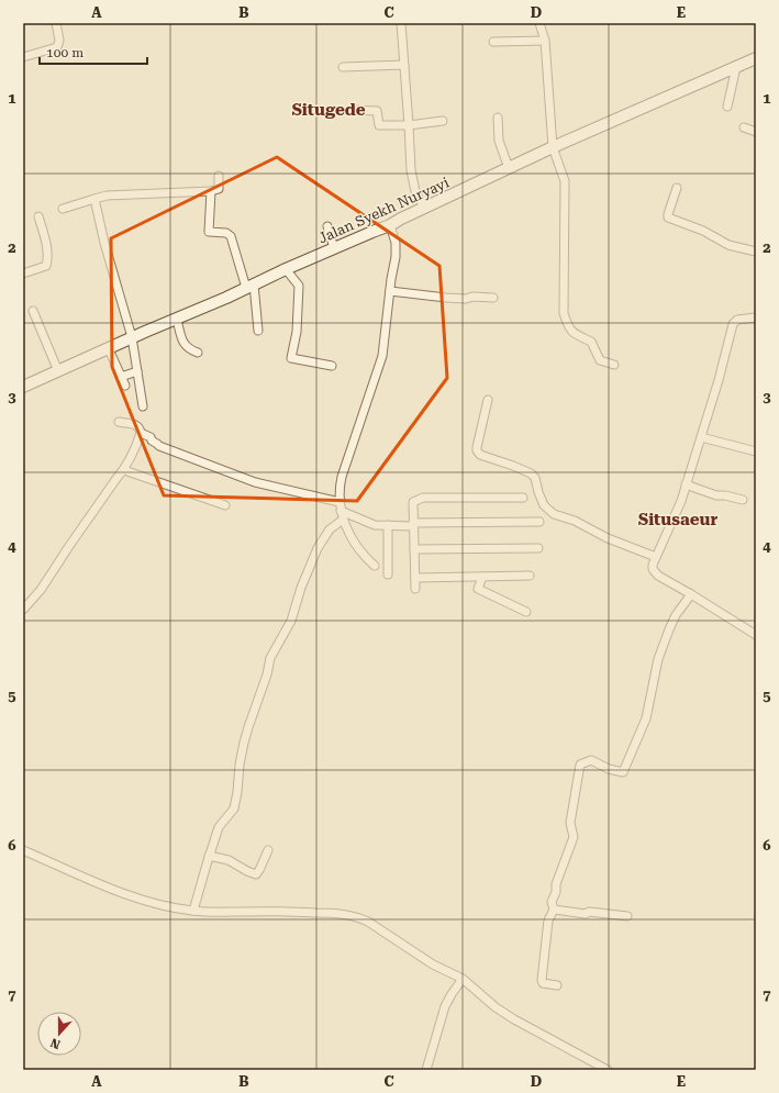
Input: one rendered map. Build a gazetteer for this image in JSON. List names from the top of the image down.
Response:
{
  "streets": {
    "main road": ["Jalan Syekh Nuryayi"]
  },
  "districts": ["Situgede", "Situsaeur"],
  "scale_bar": "100 m",
  "north": "bottom",
  "grid": {
    "columns": [
      "A",
      "B",
      "C",
      "D",
      "E"
    ],
    "rows": [
      "1",
      "2",
      "3",
      "4",
      "5",
      "6",
      "7"
    ]
  }
}
